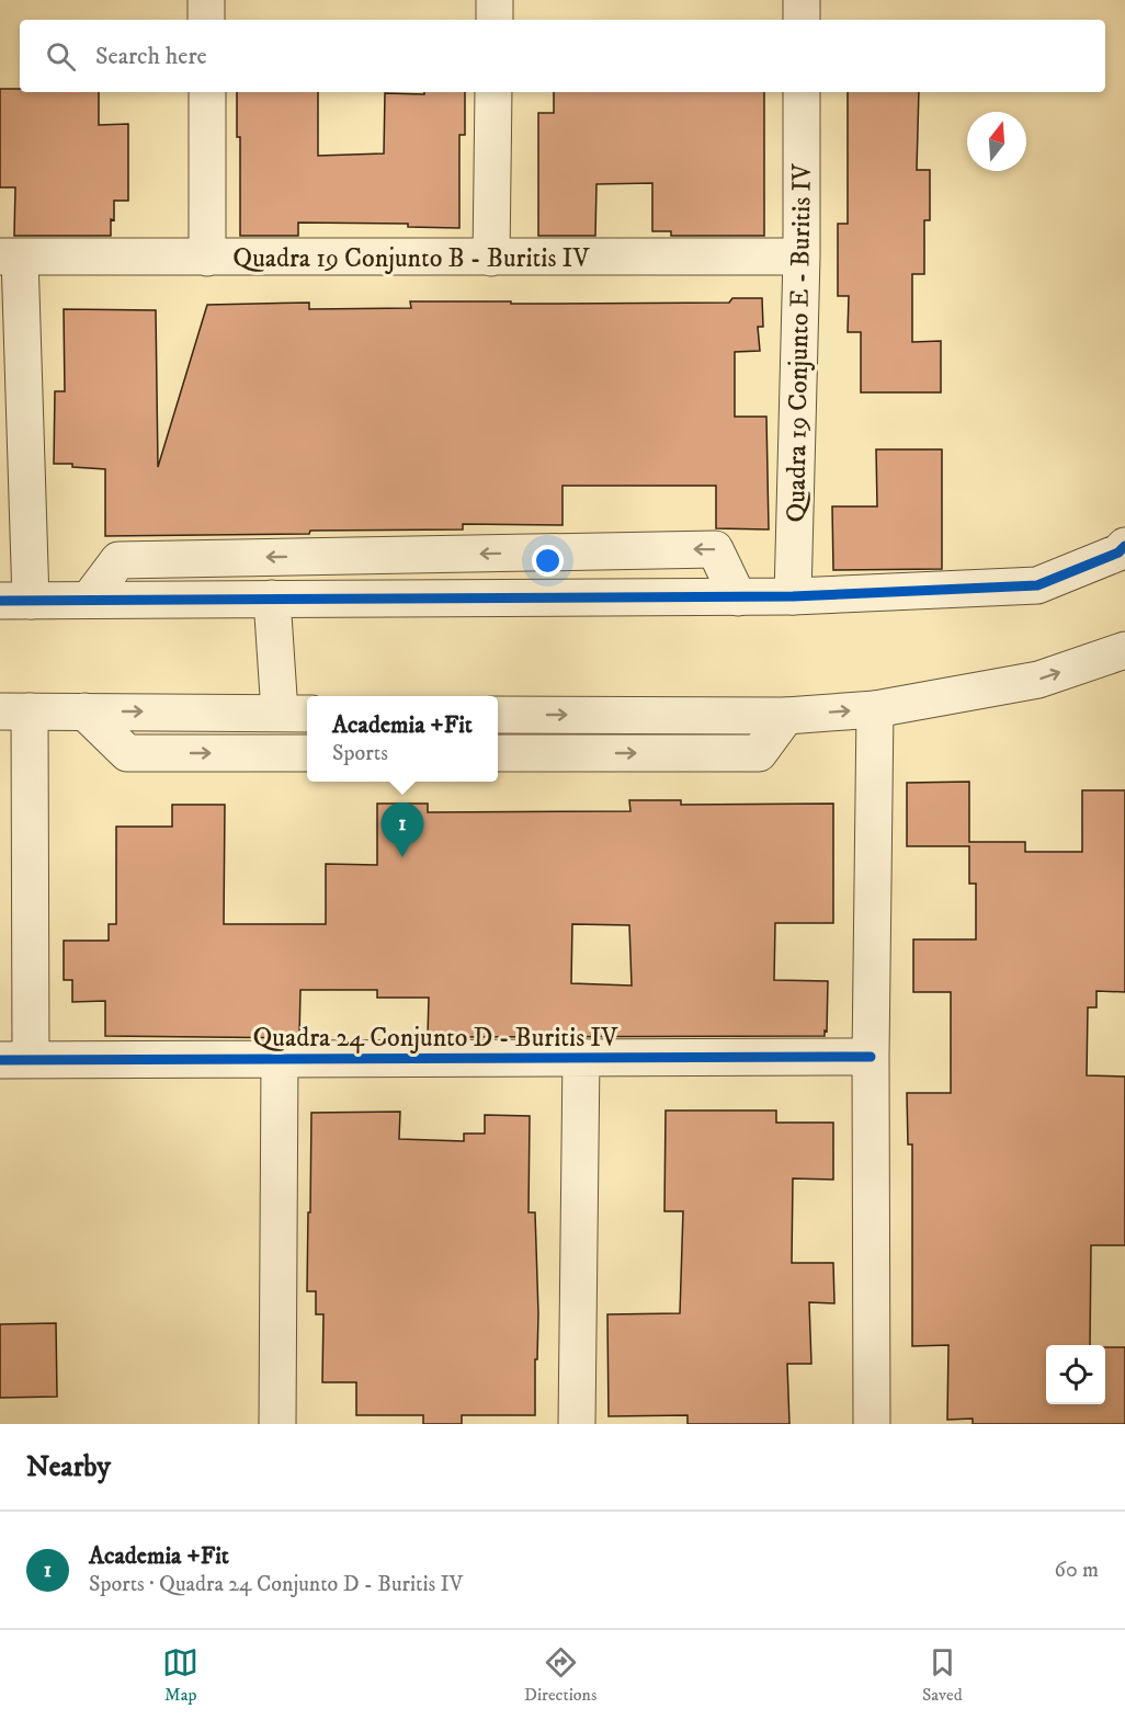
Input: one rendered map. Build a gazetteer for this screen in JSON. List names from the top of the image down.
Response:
{
  "streets": {
    "street": ["Quadra 19 Conjunto B - Buritis IV", "Quadra 19 Conjunto E - Buritis IV", "Quadra 24 Conjunto D - Buritis IV"]
  },
  "crossings": [
    ["Quadra 19 Conjunto B - Buritis IV", "Quadra 19 Conjunto E - Buritis IV"]
  ],
  "north": "top",
  "page": {
    "search": "Search here",
    "popup": ["Academia +Fit", "Sports"],
    "pins": "1",
    "heading": "Nearby",
    "list": [
      {
        "mark": "1",
        "name": "Academia +Fit",
        "note": "Sports · Quadra 24 Conjunto D - Buritis IV",
        "value": "60 m"
      }
    ],
    "nav": ["Map", "Directions", "Saved"]
  }
}
